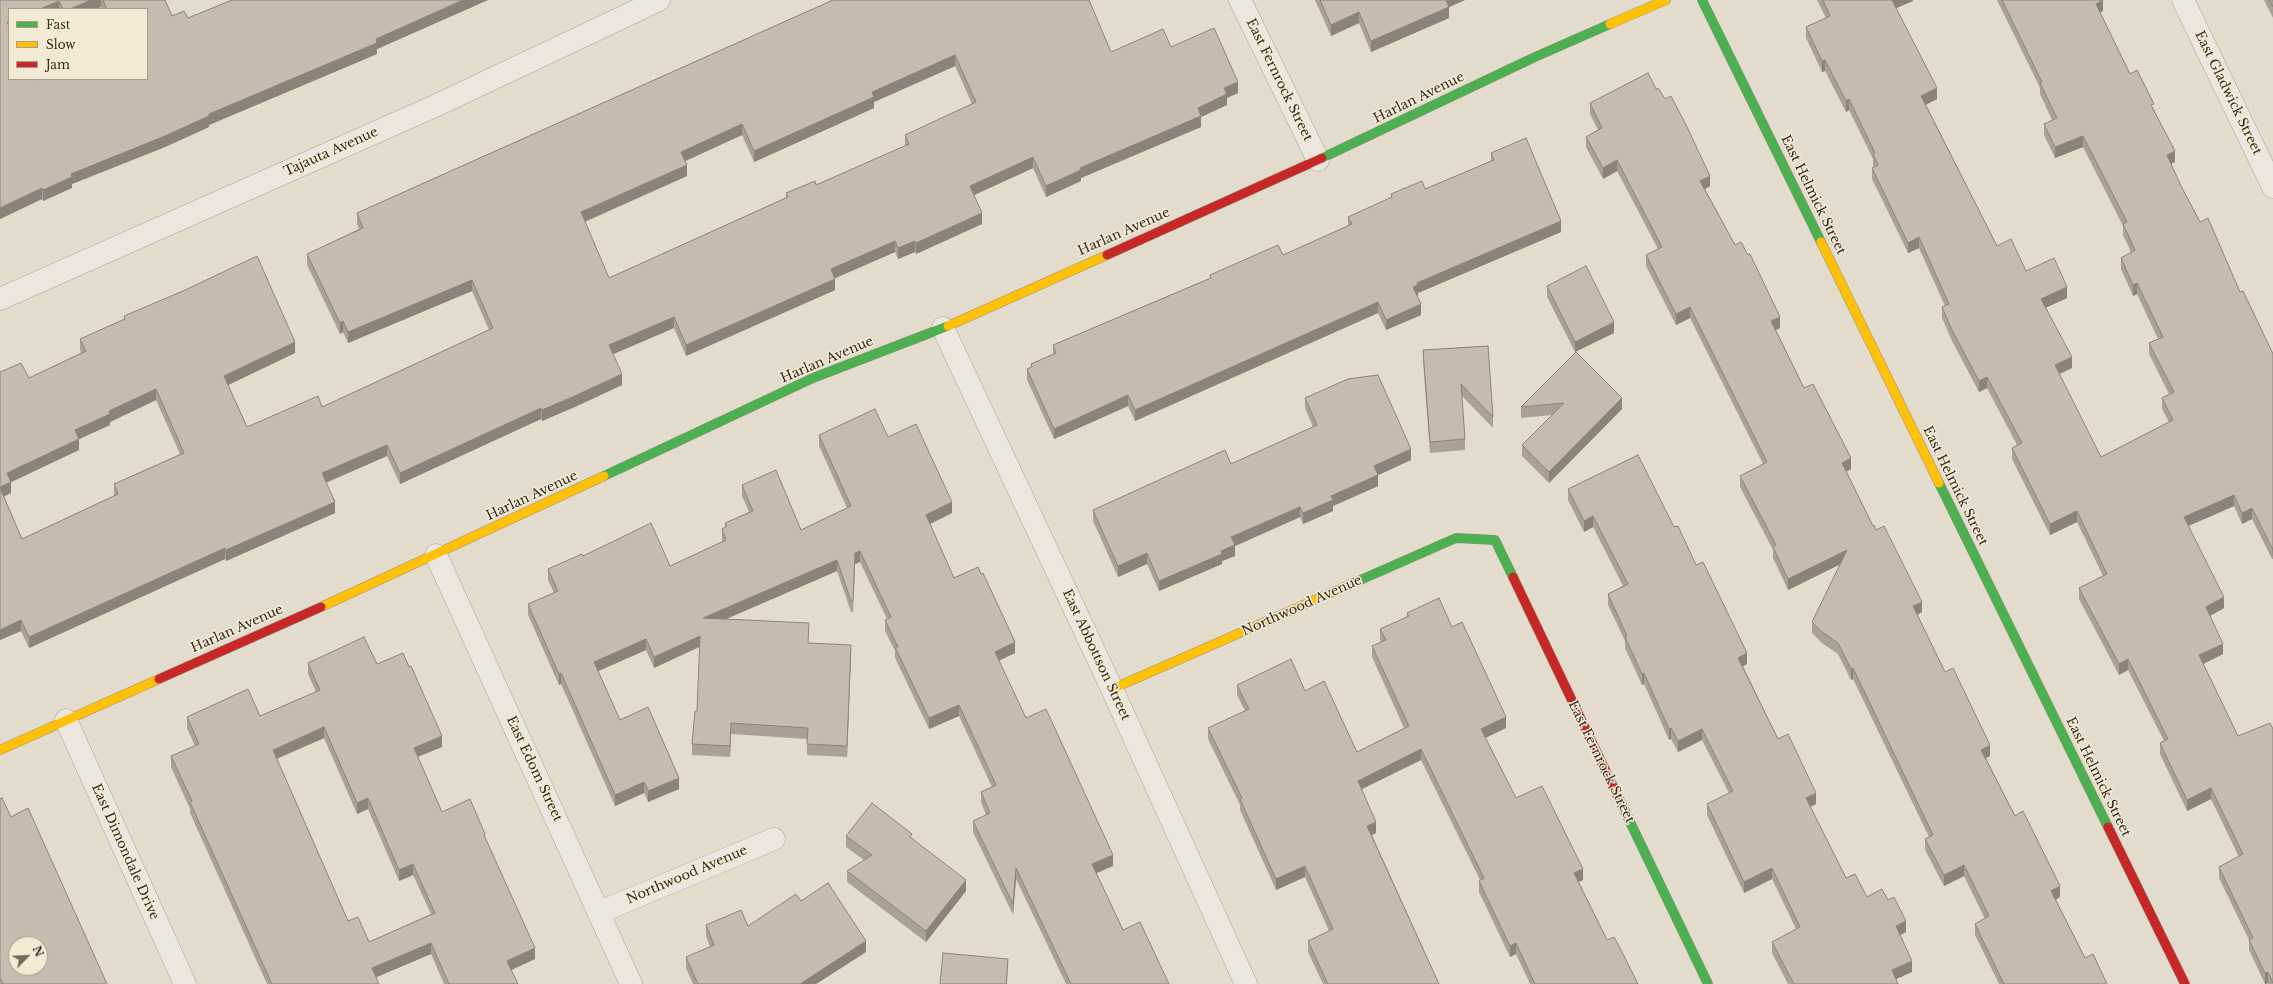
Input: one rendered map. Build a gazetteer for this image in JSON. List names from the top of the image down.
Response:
{
  "streets": {
    "street": [
      "East Fernrock Street",
      "East Gladwick Street",
      "Harlan Avenue",
      "Tajauta Avenue",
      "East Helmick Street",
      "Northwood Avenue",
      "East Abbottson Street",
      "East Edom Street",
      "East Dimondale Drive"
    ]
  },
  "crossings": [
    ["East Fernrock Street", "Harlan Avenue"],
    ["East Fernrock Street", "Northwood Avenue"],
    ["Harlan Avenue", "East Abbottson Street"],
    ["Harlan Avenue", "East Edom Street"],
    ["Harlan Avenue", "East Dimondale Drive"],
    ["Northwood Avenue", "East Abbottson Street"],
    ["Northwood Avenue", "East Edom Street"]
  ],
  "legend": ["Fast", "Slow", "Jam"],
  "north": "top right"
}
